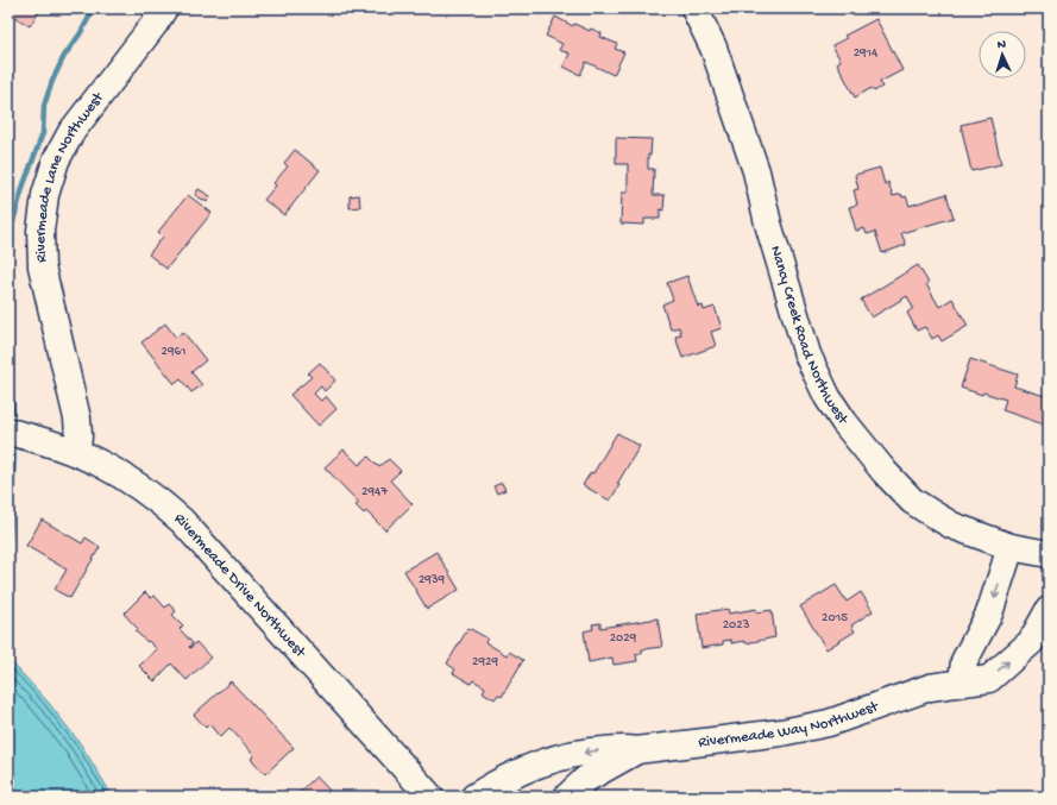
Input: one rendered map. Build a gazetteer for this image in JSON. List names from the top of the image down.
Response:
{
  "streets": {
    "street": [
      "Rivermeade Lane Northwest",
      "Nancy Creek Road Northwest",
      "Rivermeade Drive Northwest",
      "Rivermeade Way Northwest"
    ]
  },
  "crossings": [
    ["Rivermeade Lane Northwest", "Rivermeade Drive Northwest"]
  ],
  "house_numbers": [
    "2914",
    "2961",
    "2947",
    "2939",
    "2015",
    "2023",
    "2029",
    "2929"
  ],
  "north": "top"
}
